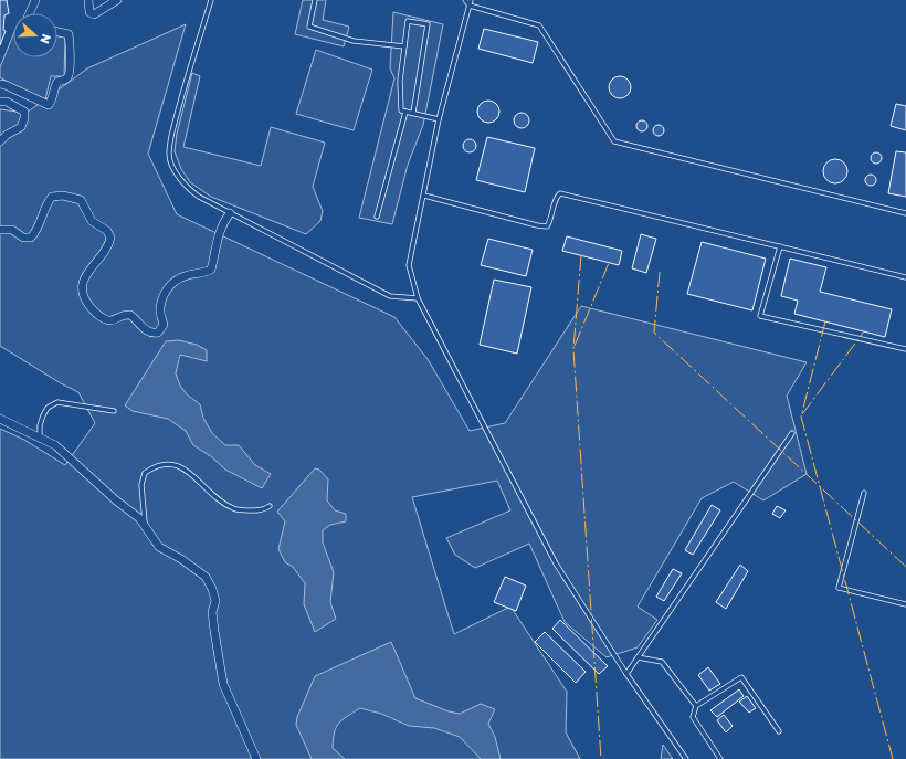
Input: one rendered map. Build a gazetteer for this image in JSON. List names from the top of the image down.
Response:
{
  "north": "right"
}
